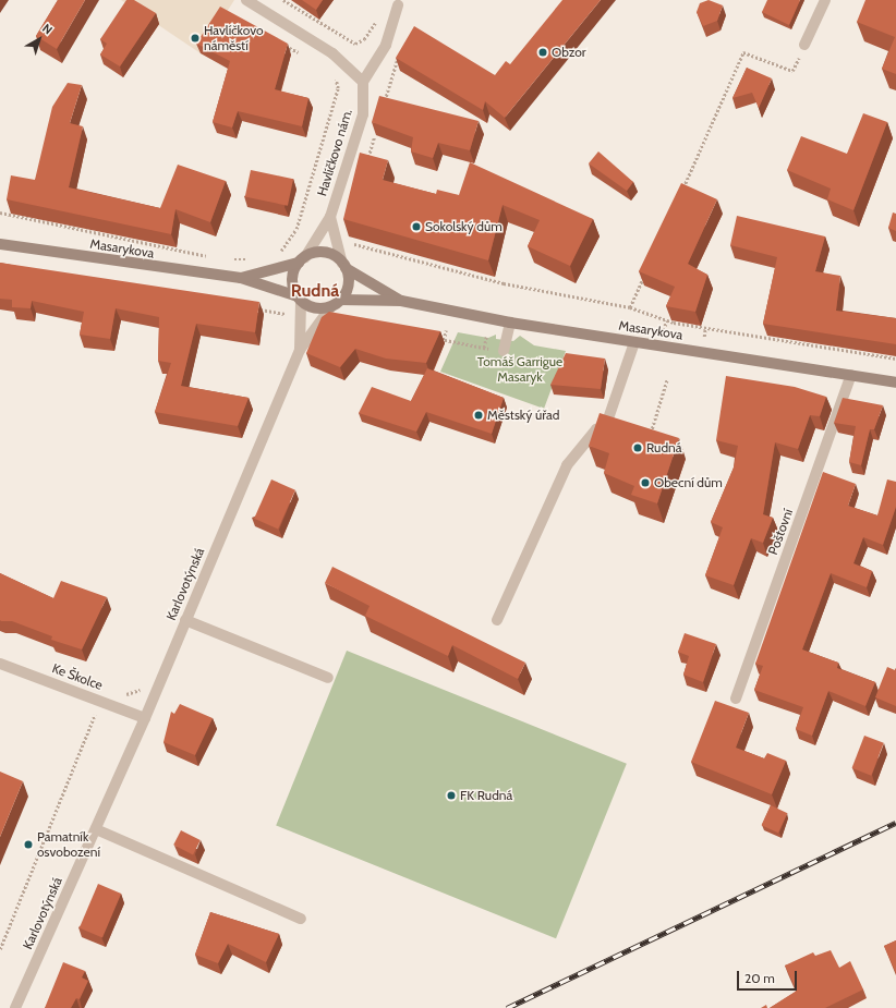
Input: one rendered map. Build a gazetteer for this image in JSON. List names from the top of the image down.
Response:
{
  "streets": {
    "main road": ["Masarykova"],
    "street": [
      "Havlíčkovo nám.",
      "Poštovní",
      "Karlovotýnská",
      "Ke Školce"
    ]
  },
  "crossings": [
    ["Masarykova", "Poštovní"],
    ["Karlovotýnská", "Ke Školce"]
  ],
  "districts": ["Rudná"],
  "parks": ["Tomáš Garrigue Masaryk"],
  "places": [
    "Havlíčkovo náměstí",
    "Obzor",
    "Sokolský dům",
    "Městský úřad",
    "Rudná",
    "Obecní dům",
    "FK Rudná",
    "Pamatník osvobození"
  ],
  "scale_bar": "20 m",
  "north": "top right"
}
